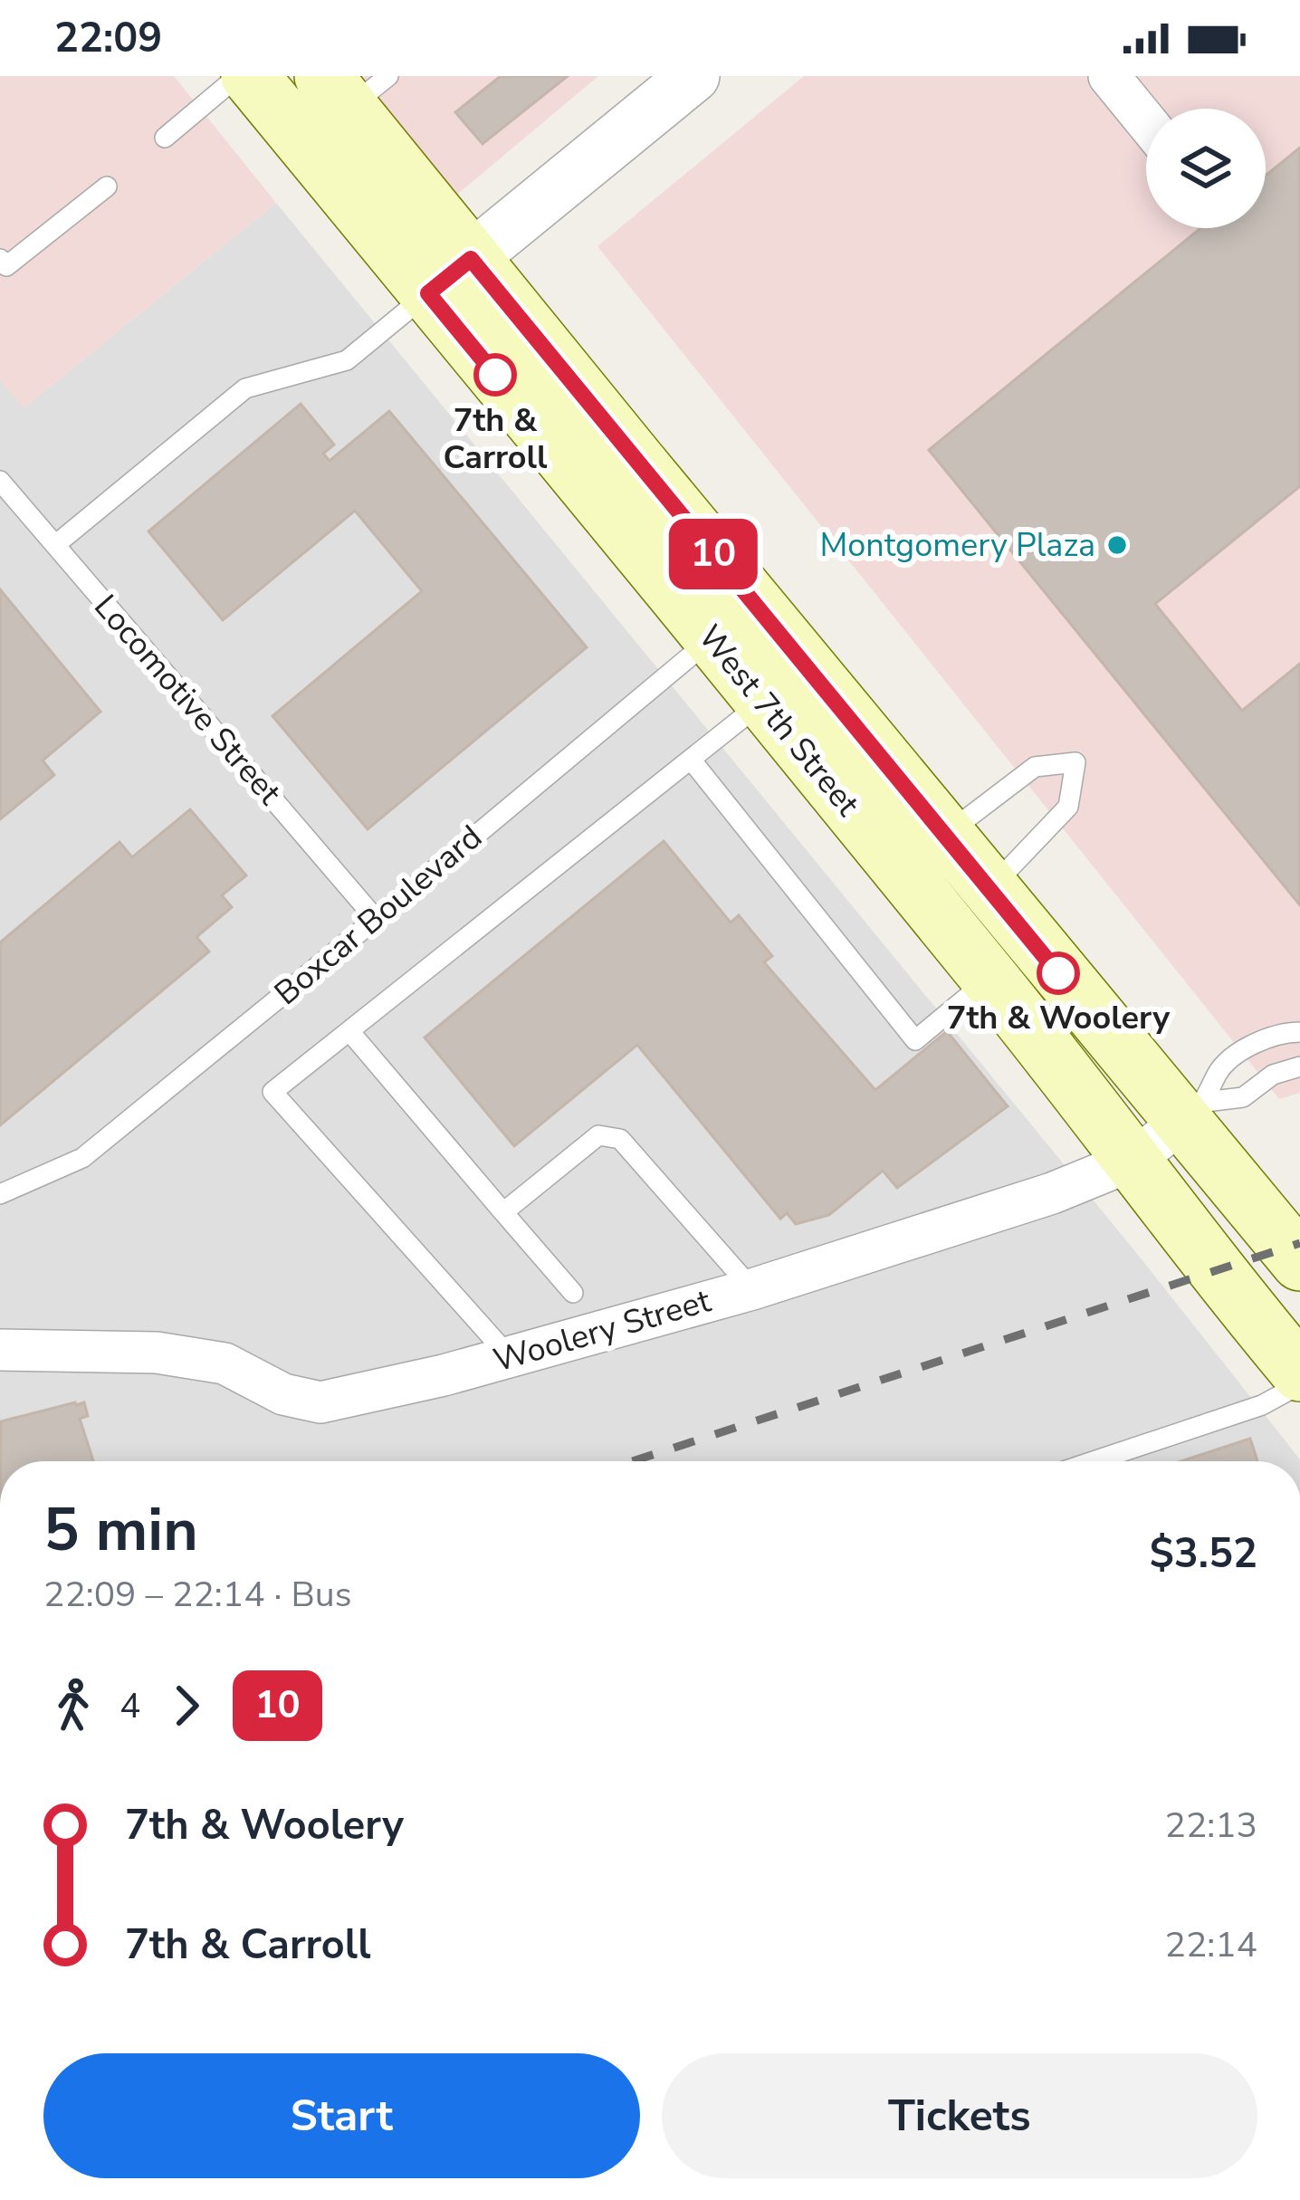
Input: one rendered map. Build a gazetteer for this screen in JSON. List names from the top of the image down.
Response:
{
  "streets": {
    "main road": ["West 7th Street"],
    "street": ["Woolery Street"],
    "lane": ["Locomotive Street", "Boxcar Boulevard"]
  },
  "crossings": [
    ["Locomotive Street", "Boxcar Boulevard"],
    ["West 7th Street", "Boxcar Boulevard"],
    ["West 7th Street", "Woolery Street"]
  ],
  "places": ["7th & Carroll", "Montgomery Plaza", "7th & Woolery"],
  "lines": ["bus line 10"],
  "page": {
    "status": "22:09",
    "on_map": "10",
    "heading": ["5 min", "22:09 – 22:14 · Bus", "$3.52"],
    "legs": ["4", "10"],
    "list": [
      {
        "name": "7th & Woolery",
        "value": "22:13"
      },
      {
        "name": "7th & Carroll",
        "value": "22:14"
      }
    ],
    "buttons": ["Start", "Tickets"]
  }
}
